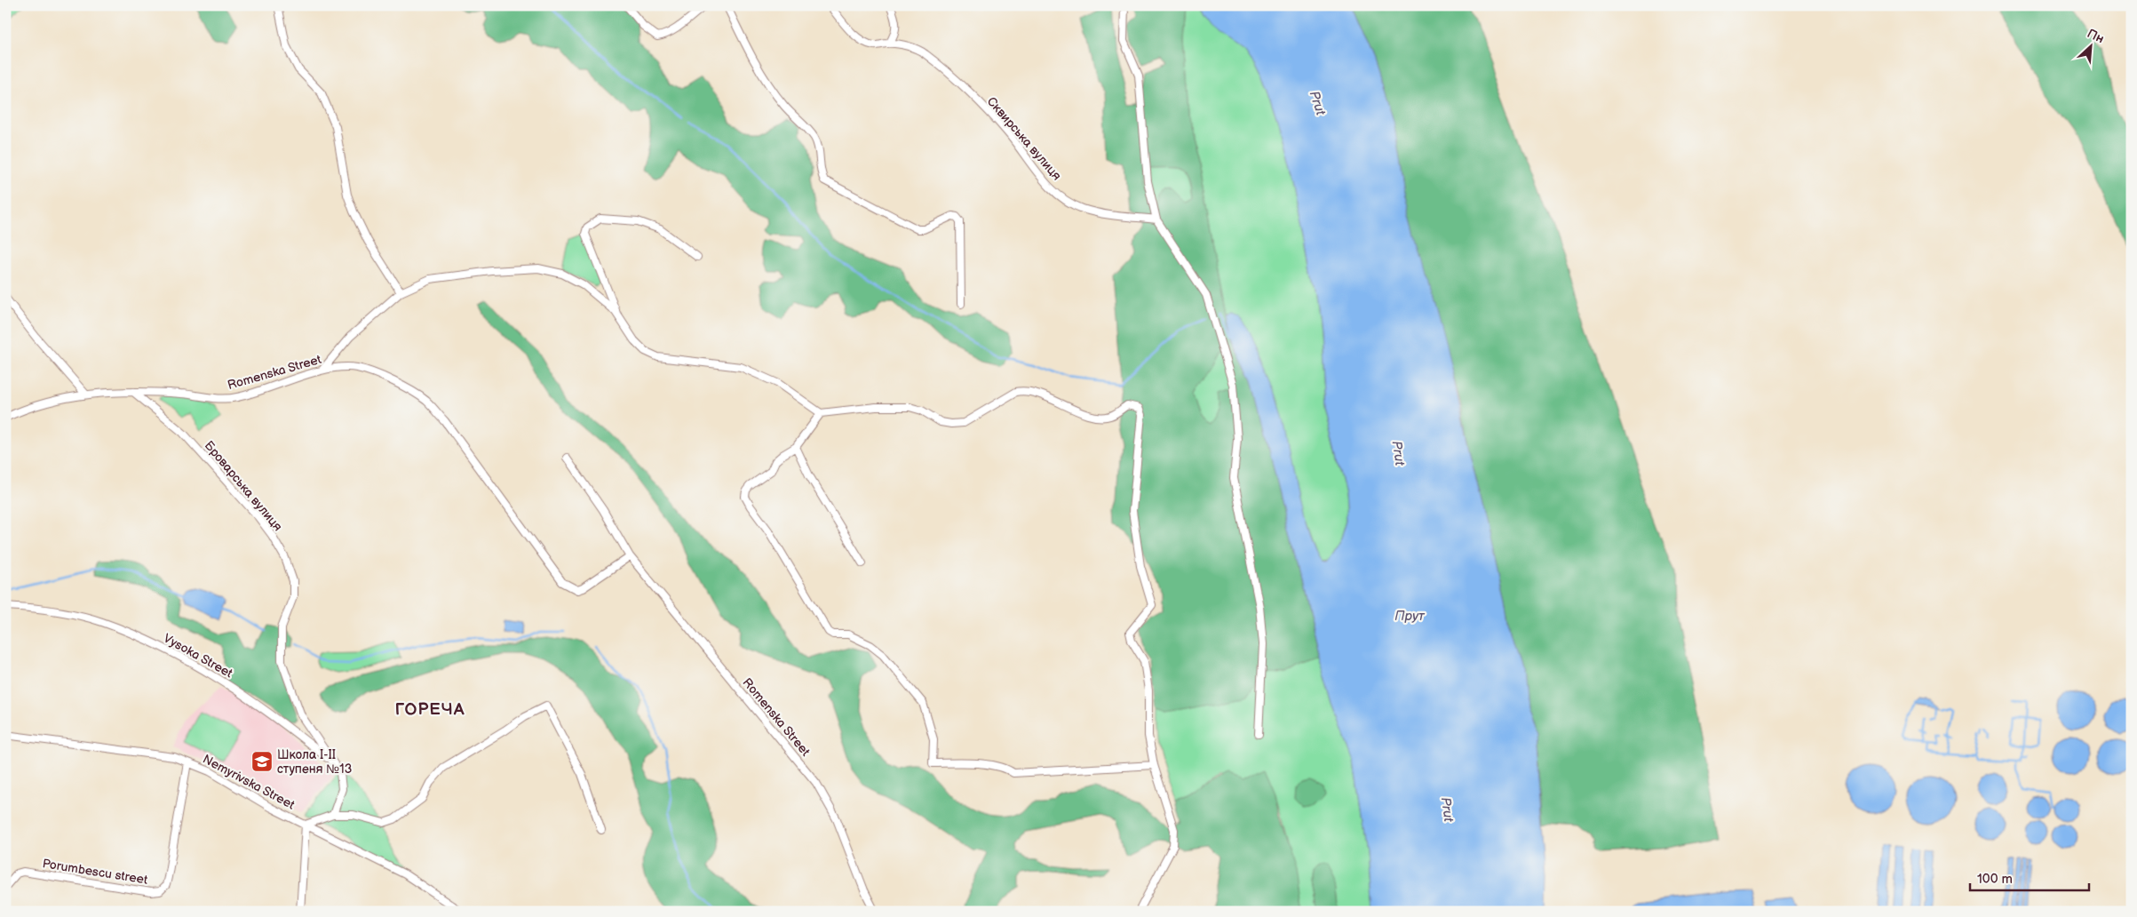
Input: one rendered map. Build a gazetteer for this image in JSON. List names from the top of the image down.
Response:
{
  "streets": {
    "street": [
      "Сквирська вулиця",
      "Romenska Street",
      "Броварська вулиця",
      "Vysoka Street",
      "Nemyrivska Street",
      "Porumbescu street"
    ]
  },
  "crossings": [
    ["Romenska Street", "Броварська вулиця"],
    ["Броварська вулиця", "Vysoka Street"],
    ["Nemyrivska Street", "Porumbescu street"]
  ],
  "districts": ["ГОРЕЧА"],
  "water": ["Prut", "Прут"],
  "places": {
    "school or university": ["Школа I-II ступеня №13"]
  },
  "scale_bar": "100 m",
  "north": "top right"
}
